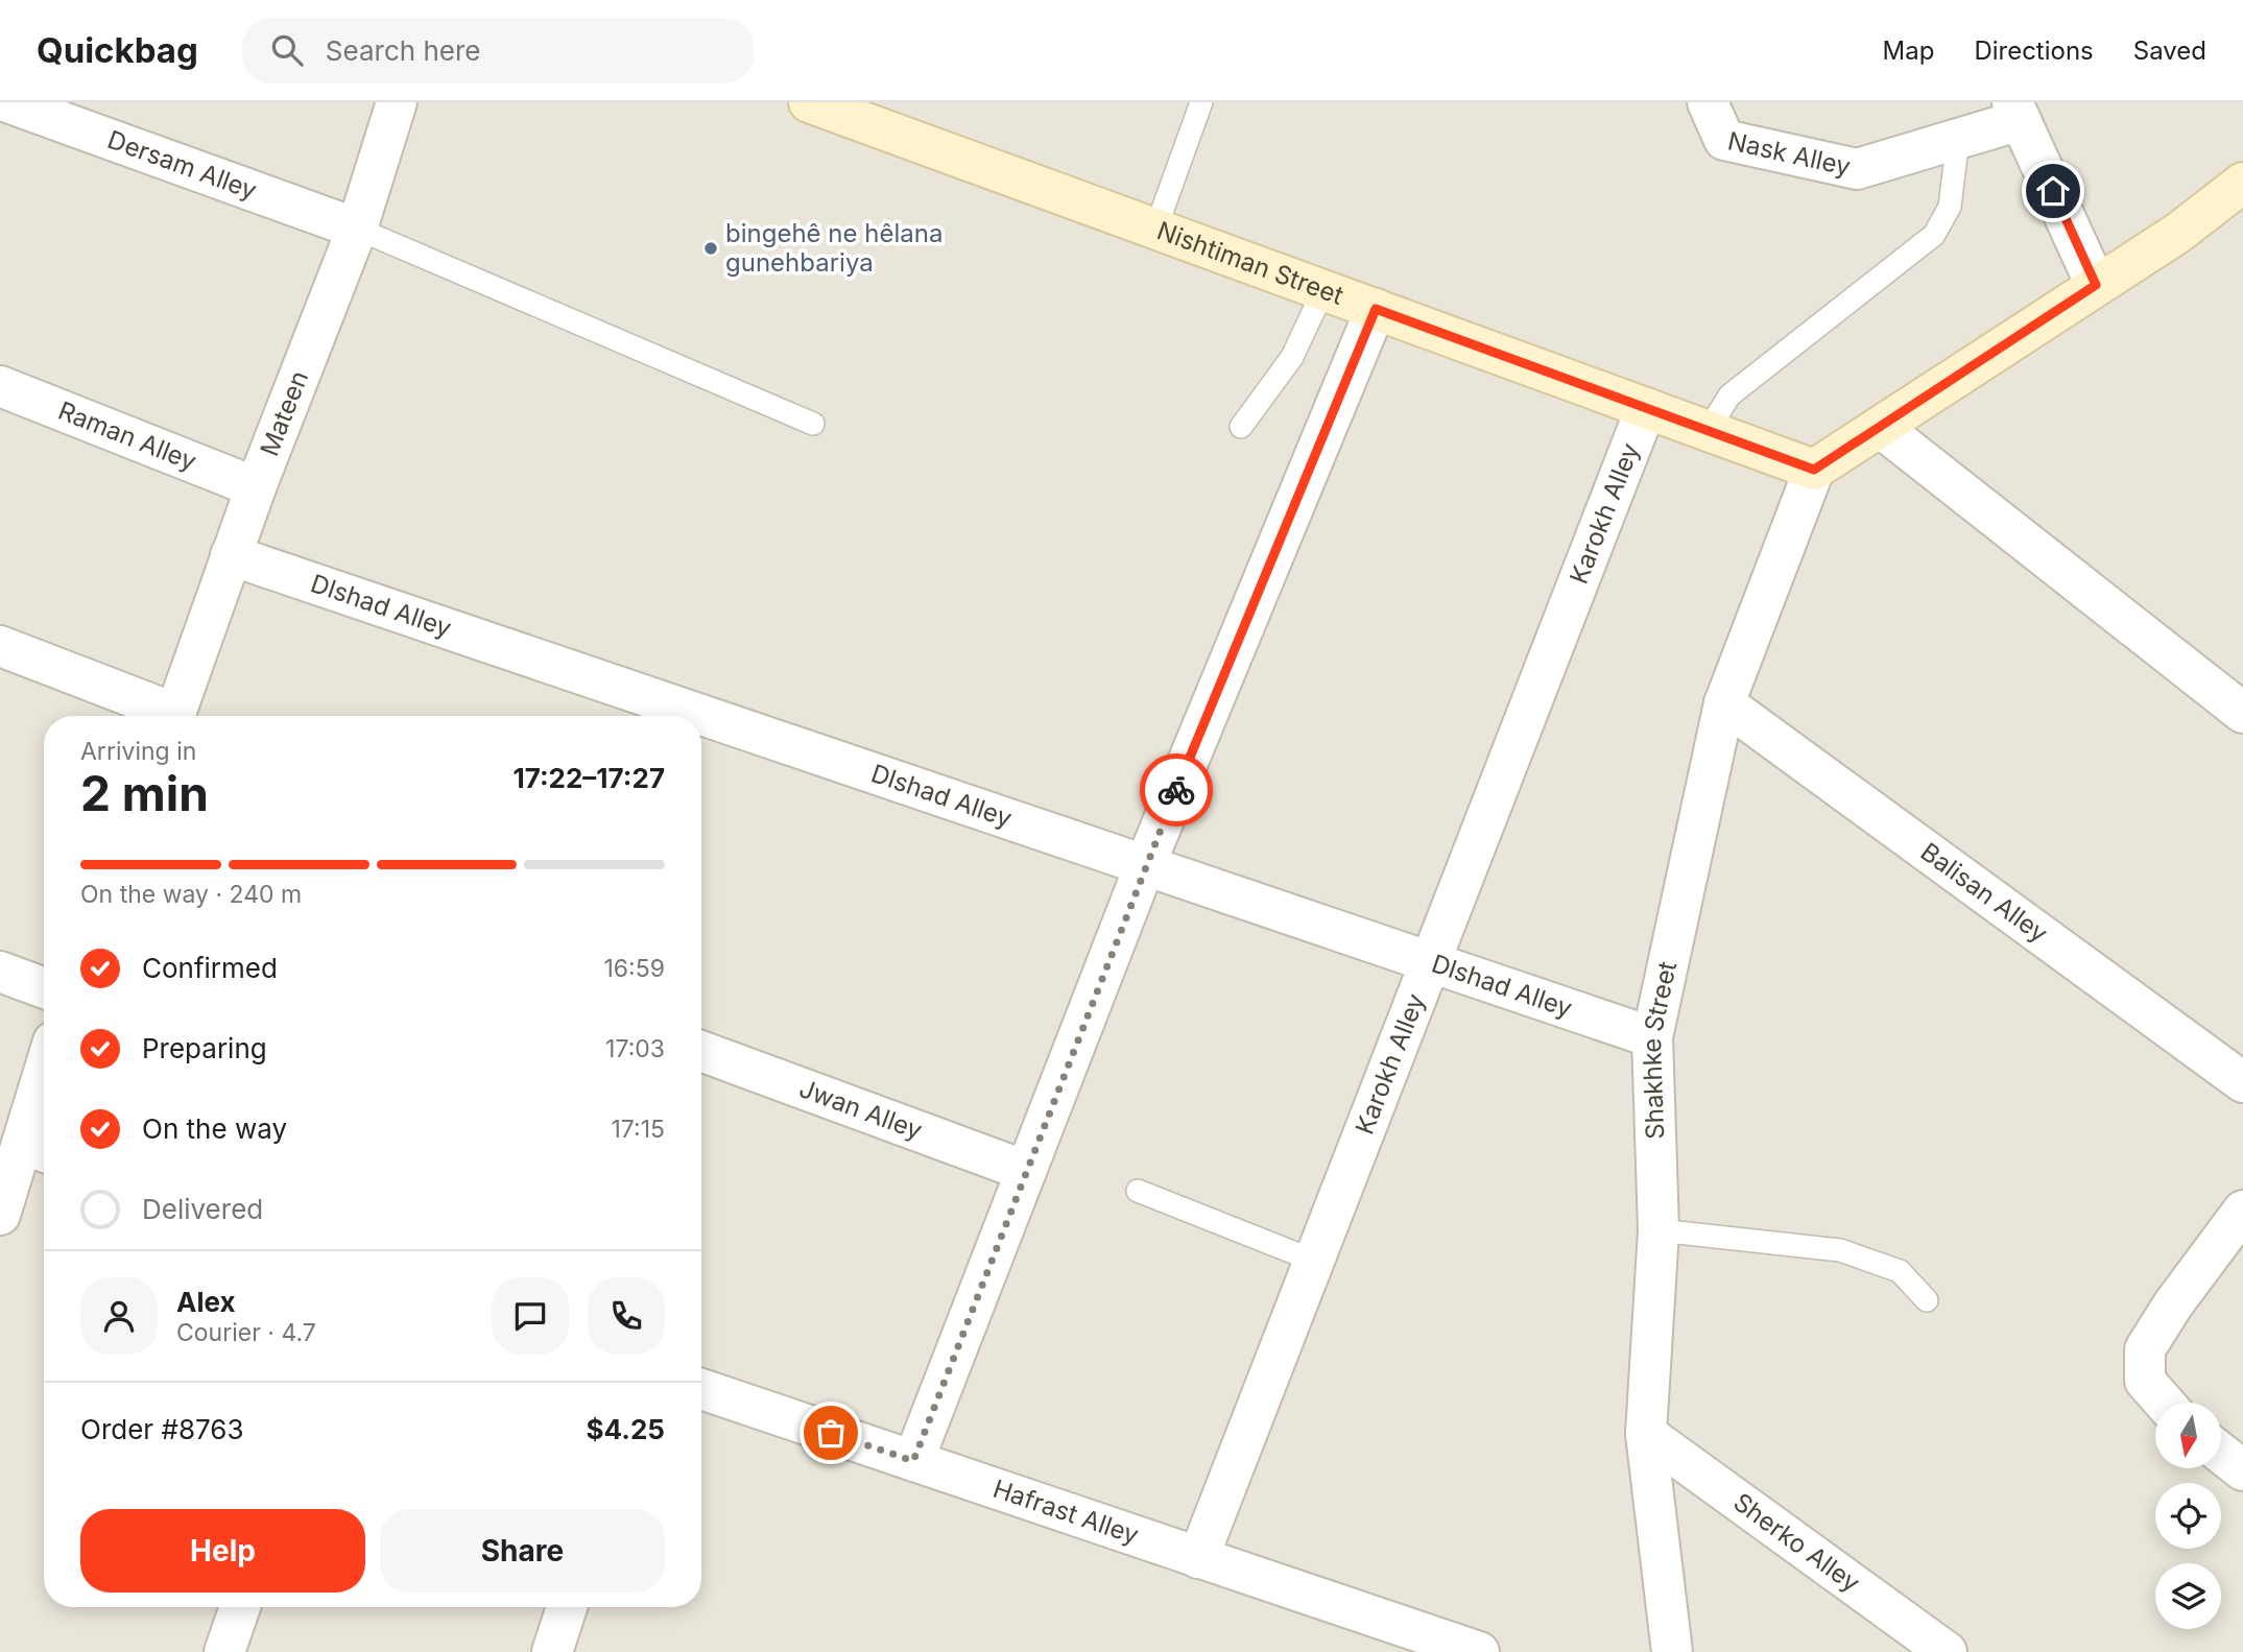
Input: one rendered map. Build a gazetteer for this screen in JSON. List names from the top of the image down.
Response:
{
  "streets": {
    "street": [
      "Nask Alley",
      "Dersam Alley",
      "Nishtiman Street",
      "Mateen",
      "Raman Alley",
      "Karokh Alley",
      "Dlshad Alley",
      "Balisan Alley",
      "Shakhke Street",
      "Jwan Alley",
      "Hafrast Alley",
      "Sherko Alley"
    ]
  },
  "crossings": [
    ["Dersam Alley", "Mateen"],
    ["Nishtiman Street", "Karokh Alley"],
    ["Nishtiman Street", "Shakhke Street"],
    ["Mateen", "Raman Alley"],
    ["Mateen", "Dlshad Alley"],
    ["Karokh Alley", "Dlshad Alley"],
    ["Karokh Alley", "Hafrast Alley"],
    ["Dlshad Alley", "Shakhke Street"],
    ["Balisan Alley", "Shakhke Street"],
    ["Shakhke Street", "Sherko Alley"]
  ],
  "places": ["bingehê ne hêlana gunehbariya"],
  "north": "bottom",
  "page": {
    "header": "Quickbag",
    "search": "Search here",
    "nav": ["Map", "Directions", "Saved"],
    "heading": ["2 min", "Arriving in", "17:22–17:27"],
    "panel": [
      "Alex",
      "Courier · 4.7",
      "Order #8763",
      "$4.25"
    ],
    "bar": "On the way · 240 m",
    "list": [
      ["Confirmed", "16:59"],
      ["Preparing", "17:03"],
      ["On the way", "17:15"],
      "Delivered"
    ],
    "buttons": ["Help", "Share"]
  }
}
